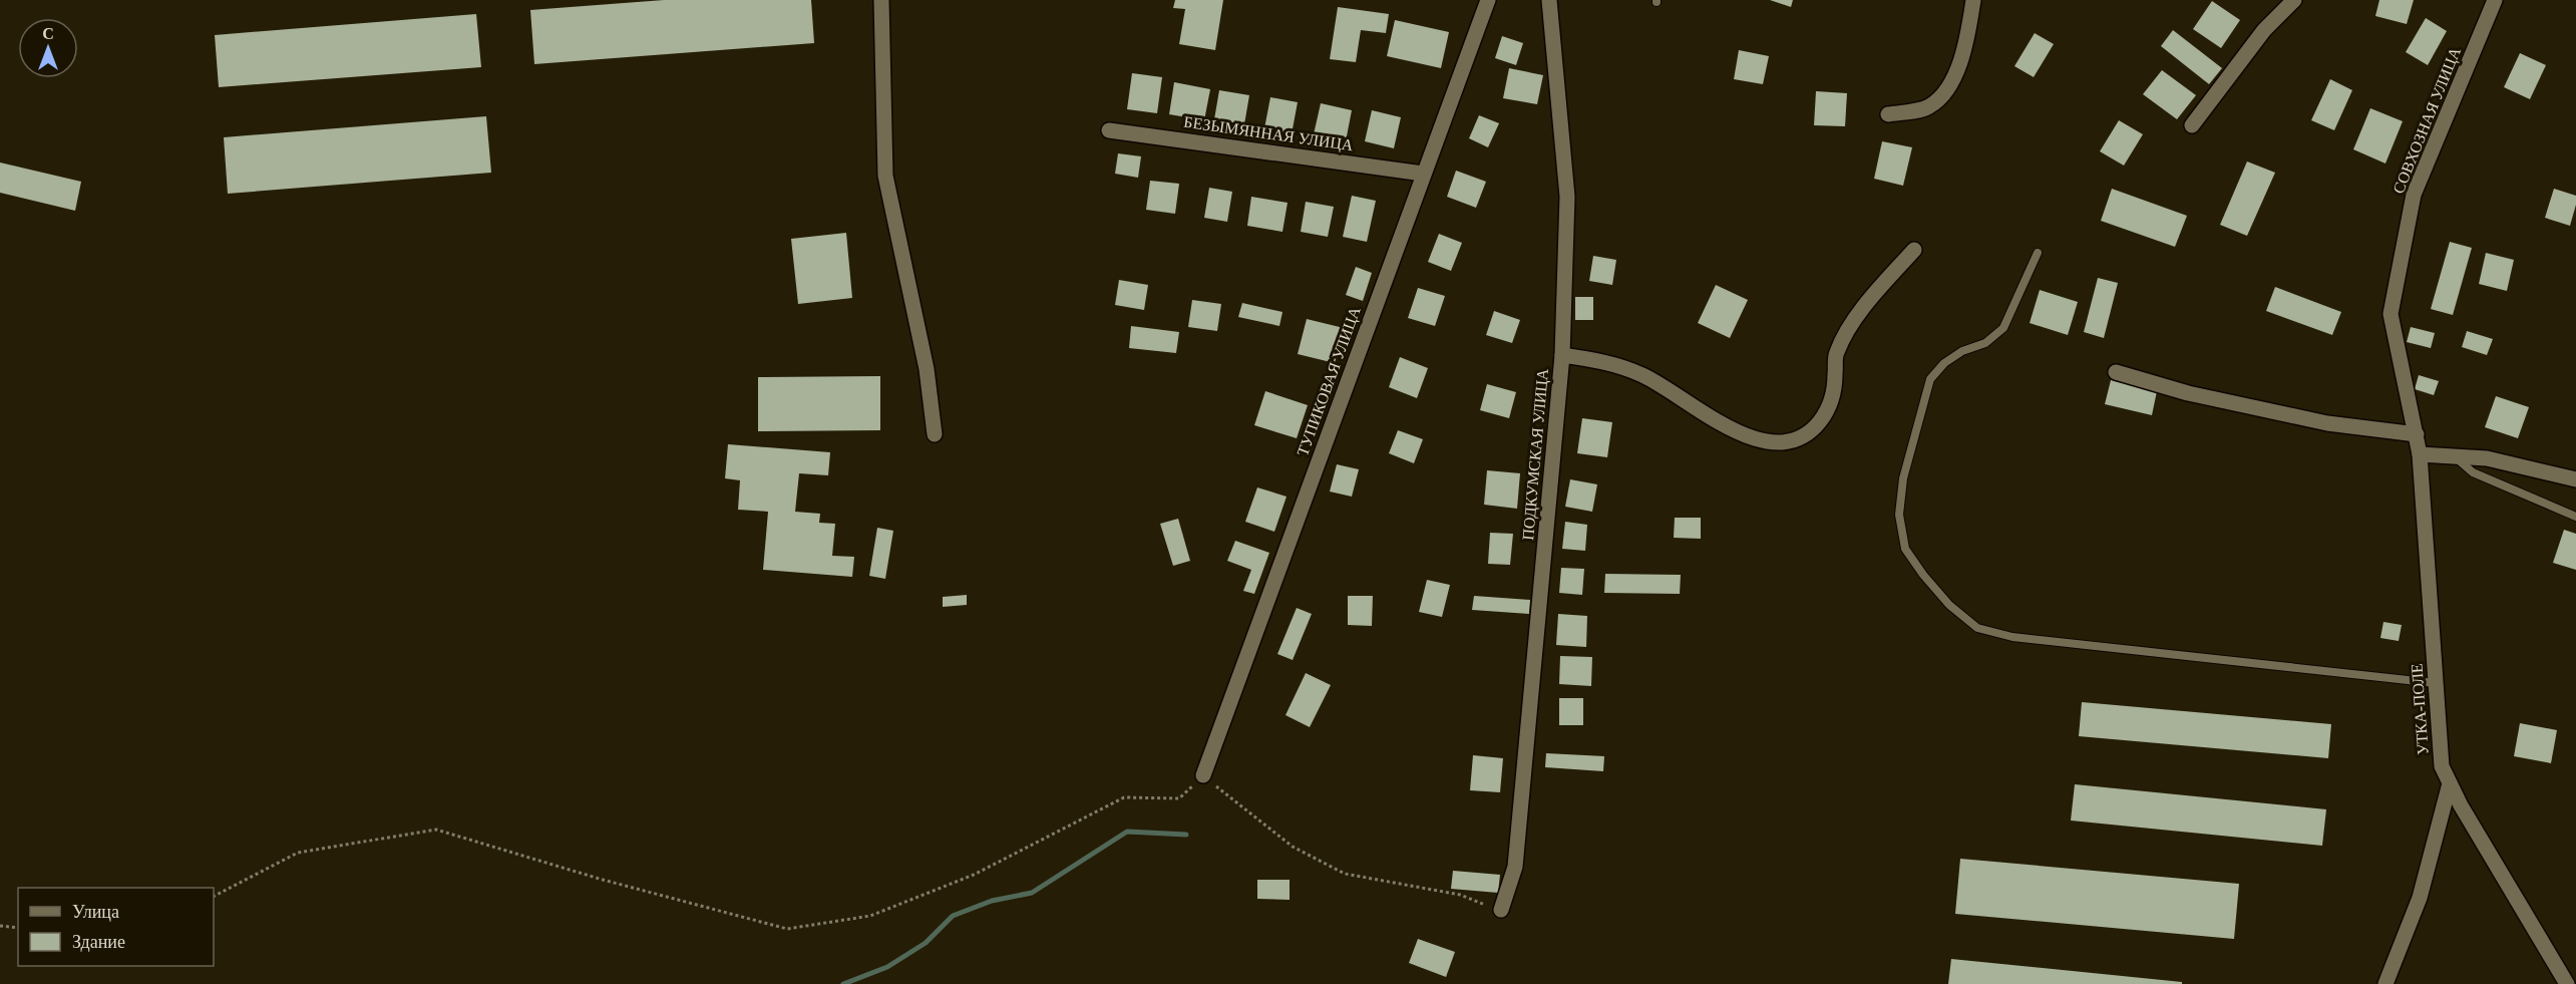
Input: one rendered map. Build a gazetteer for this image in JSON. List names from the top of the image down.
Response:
{
  "streets": {
    "street": [
      "СОВХОЗНАЯ УЛИЦА",
      "БЕЗЫМЯННАЯ УЛИЦА",
      "ТУПИКОВАЯ УЛИЦА",
      "ПОДКУМСКАЯ УЛИЦА",
      "УТКА-ПОЛЕ"
    ]
  },
  "crossings": [
    ["СОВХОЗНАЯ УЛИЦА", "УТКА-ПОЛЕ"],
    ["БЕЗЫМЯННАЯ УЛИЦА", "ТУПИКОВАЯ УЛИЦА"]
  ],
  "legend": ["Улица", "Здание"],
  "north": "top"
}
